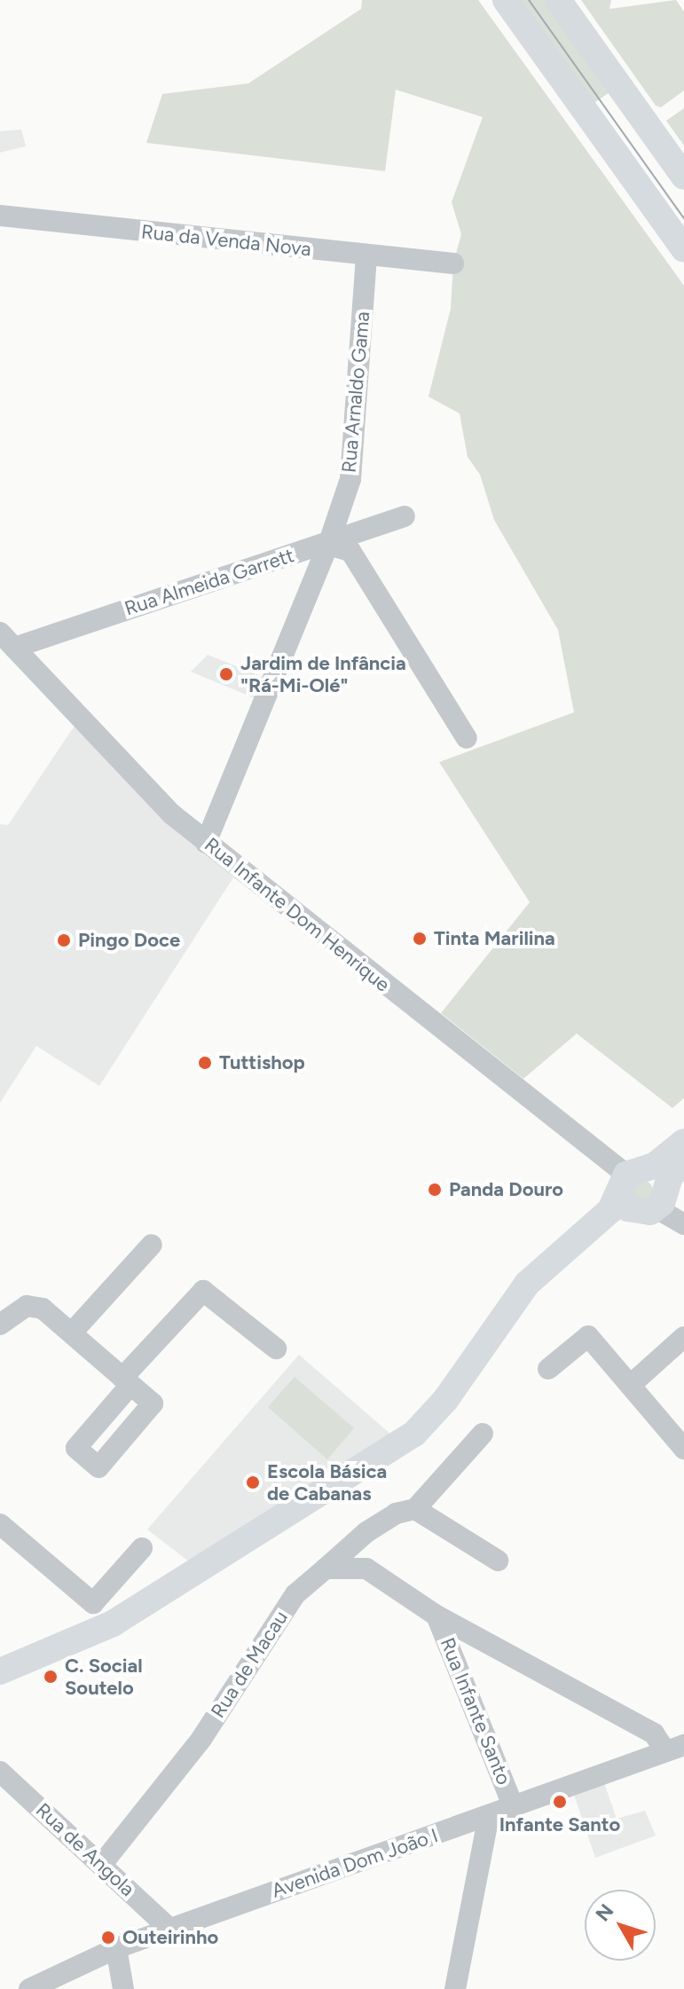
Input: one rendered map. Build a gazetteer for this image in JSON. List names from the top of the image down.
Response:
{
  "streets": {
    "street": [
      "Rua da Venda Nova",
      "Rua Arnaldo Gama",
      "Rua Almeida Garrett",
      "Rua Infante Dom Henrique",
      "Rua de Macau",
      "Rua Infante Santo",
      "Rua de Angola",
      "Avenida Dom João I"
    ]
  },
  "crossings": [
    ["Rua da Venda Nova", "Rua Arnaldo Gama"],
    ["Rua Arnaldo Gama", "Rua Almeida Garrett"],
    ["Rua Arnaldo Gama", "Rua Infante Dom Henrique"],
    ["Rua Almeida Garrett", "Rua Infante Dom Henrique"],
    ["Rua de Macau", "Rua de Angola"],
    ["Rua Infante Santo", "Avenida Dom João I"],
    ["Rua de Angola", "Avenida Dom João I"]
  ],
  "places": [
    "Jardim de Infância \"Rá-Mi-Olé\"",
    "Tinta Marilina",
    "Pingo Doce",
    "Tuttishop",
    "Panda Douro",
    "Escola Básica de Cabanas",
    "C. Social Soutelo",
    "Infante Santo",
    "Outeirinho"
  ],
  "north": "top left"
}
